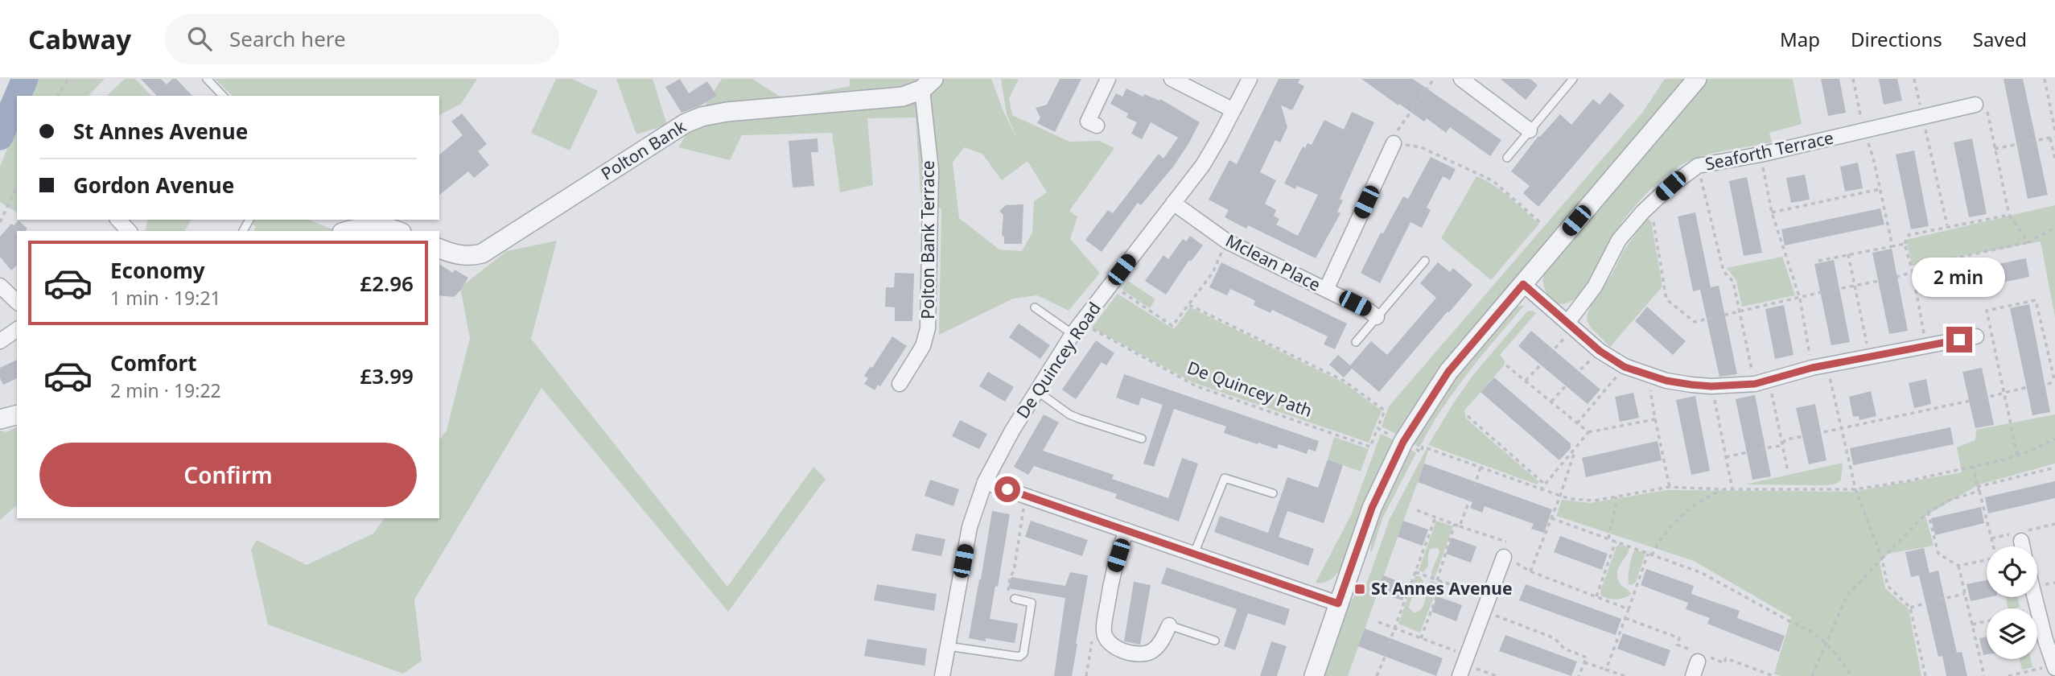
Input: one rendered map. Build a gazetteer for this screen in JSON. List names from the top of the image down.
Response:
{
  "streets": {
    "street": [
      "Polton Bank",
      "Seaforth Terrace",
      "Polton Bank Terrace",
      "Mclean Place",
      "De Quincey Road"
    ],
    "path": ["De Quincey Path"]
  },
  "crossings": [
    ["Polton Bank", "Polton Bank Terrace"],
    ["Mclean Place", "De Quincey Road"],
    ["De Quincey Road", "De Quincey Path"]
  ],
  "places": {
    "transit": ["St Annes Avenue"]
  },
  "page": {
    "header": "Cabway",
    "search": "Search here",
    "nav": ["Map", "Directions", "Saved"],
    "banner": ["St Annes Avenue", "Gordon Avenue"],
    "list": [
      {
        "name": "Economy",
        "note": "1 min · 19:21",
        "value": "£2.96"
      },
      {
        "name": "Comfort",
        "note": "2 min · 19:22",
        "value": "£3.99"
      }
    ],
    "bubble": "2 min",
    "buttons": "Confirm"
  }
}
